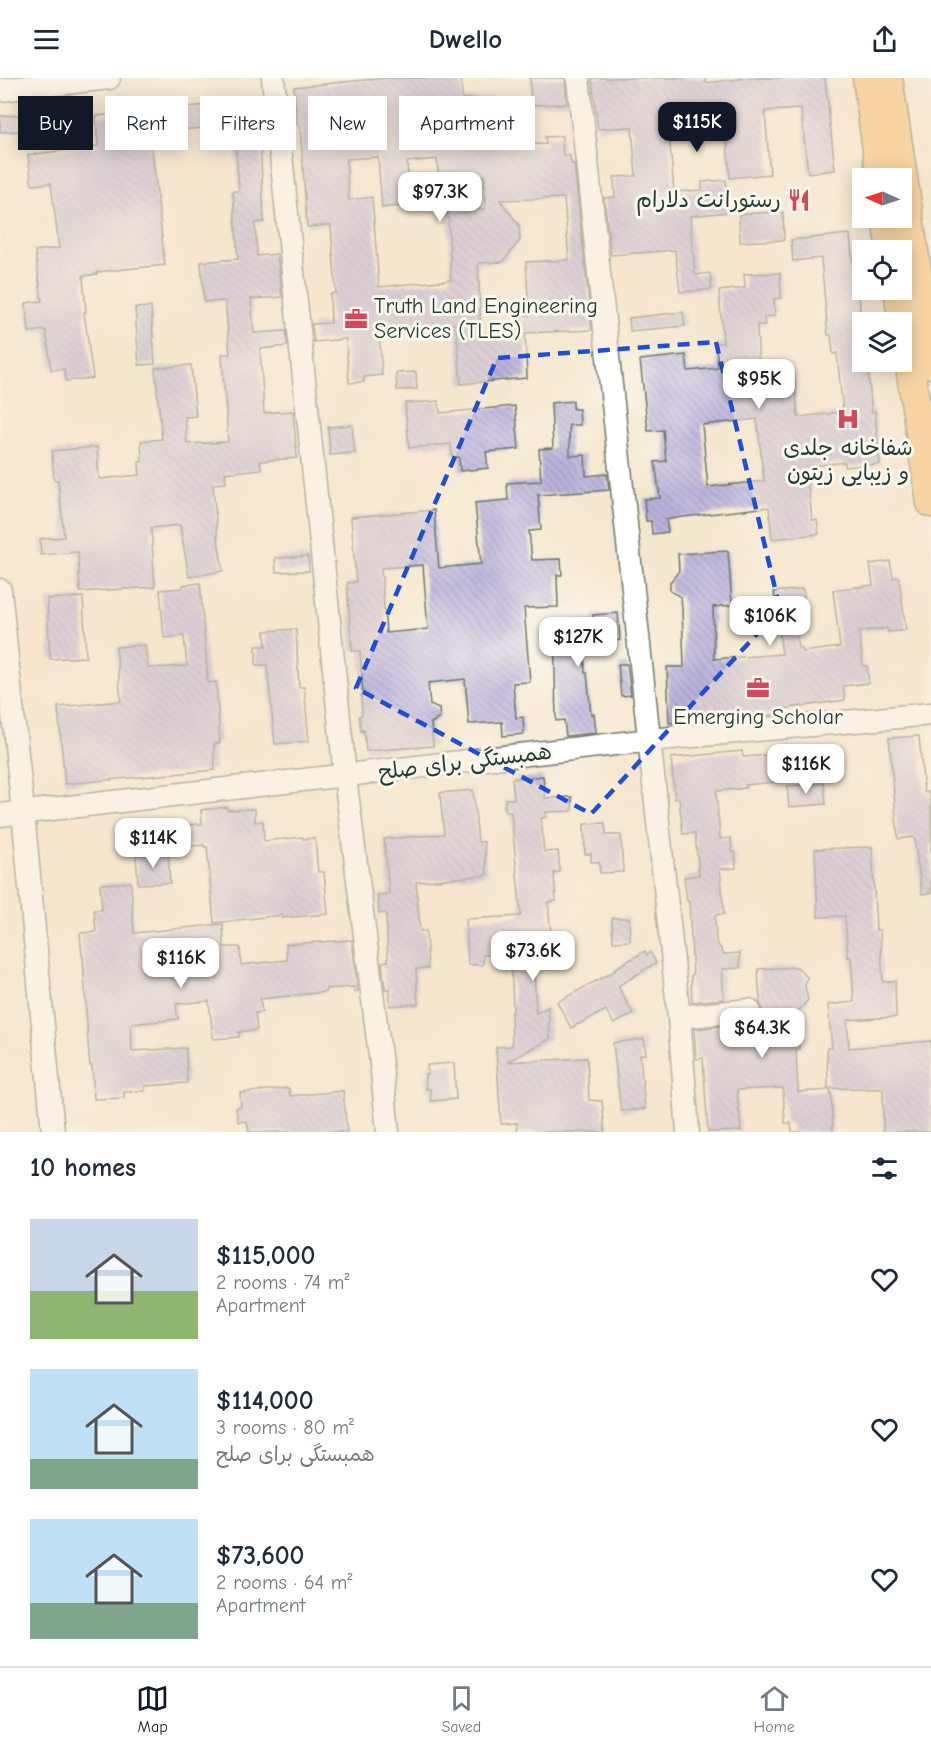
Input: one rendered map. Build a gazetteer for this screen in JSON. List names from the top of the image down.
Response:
{
  "streets": {
    "street": ["همبستگی برای صلح"]
  },
  "places": {
    "restaurant": ["رستورانت دلارام"],
    "office": ["Truth Land Engineering Services (TLES)", "Emerging Scholar"],
    "hospital": ["شفاخانه جلدی و زیبایی زیتون"]
  },
  "north": "left",
  "page": {
    "header": "Dwello",
    "chip": [
      "Buy",
      "Rent",
      "Filters",
      "New",
      "Apartment"
    ],
    "price": [
      "$115K",
      "$97.3K",
      "$95K",
      "$106K",
      "$127K",
      "$116K",
      "$114K",
      "$73.6K",
      "$116K",
      "$64.3K"
    ],
    "heading": "10 homes",
    "list": [
      {
        "name": "$115,000",
        "note": "2 rooms · 74 m² · Apartment"
      },
      {
        "name": "$114,000",
        "note": "3 rooms · 80 m² · همبستگی برای صلح"
      },
      {
        "name": "$73,600",
        "note": "2 rooms · 64 m² · Apartment"
      }
    ],
    "tabs": ["Map", "Saved", "Home"]
  }
}
